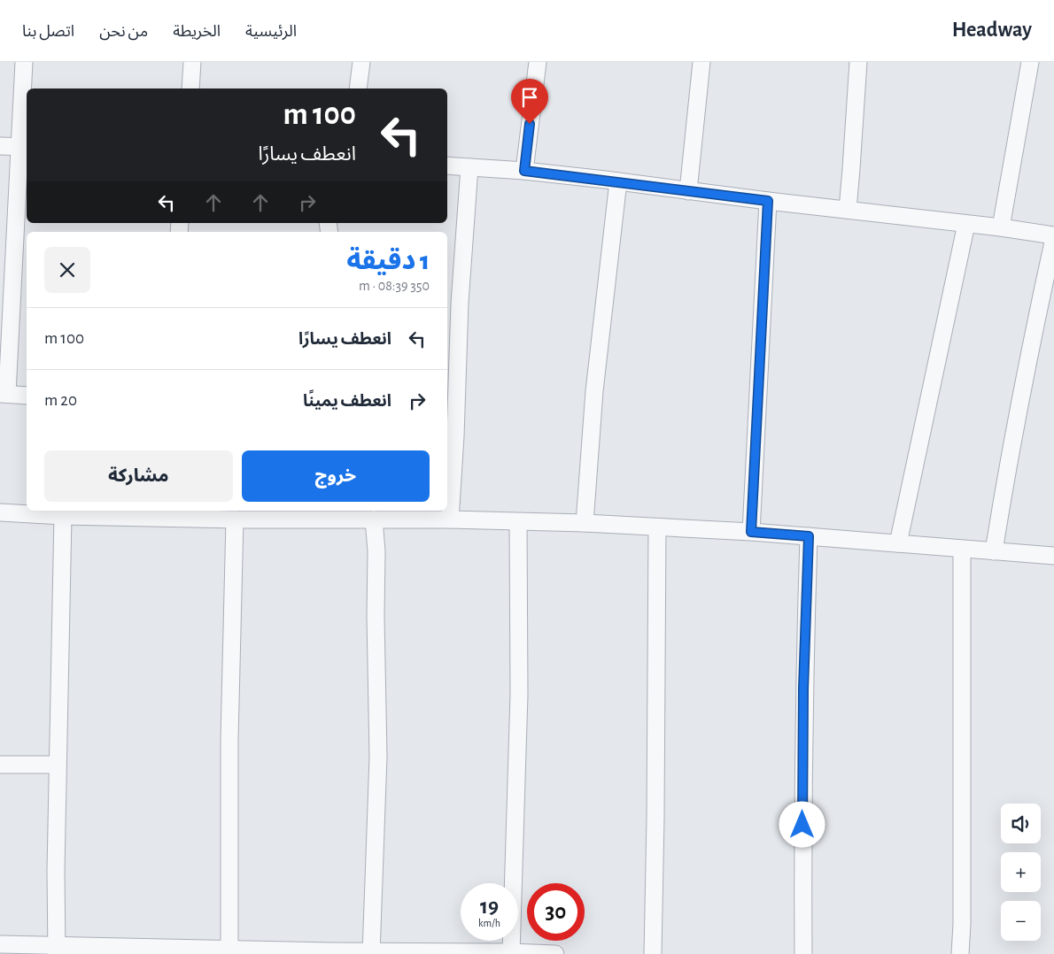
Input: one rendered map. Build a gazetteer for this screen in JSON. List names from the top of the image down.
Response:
{
  "page": {
    "header": "Headway",
    "nav": [
      "الرئيسية",
      "الخريطة",
      "من نحن",
      "اتصل بنا"
    ],
    "turn": ["100 m", "انعطف يسارًا"],
    "heading": ["1 دقيقة", "350 m · 08:39"],
    "list": [
      {
        "name": "انعطف يسارًا",
        "value": "100 m"
      },
      {
        "name": "انعطف يمينًا",
        "value": "20 m"
      }
    ],
    "buttons": ["خروج", "مشاركة"],
    "map_buttons": ["+", "−"],
    "speed": "19 km/h",
    "limit": "30"
  }
}
